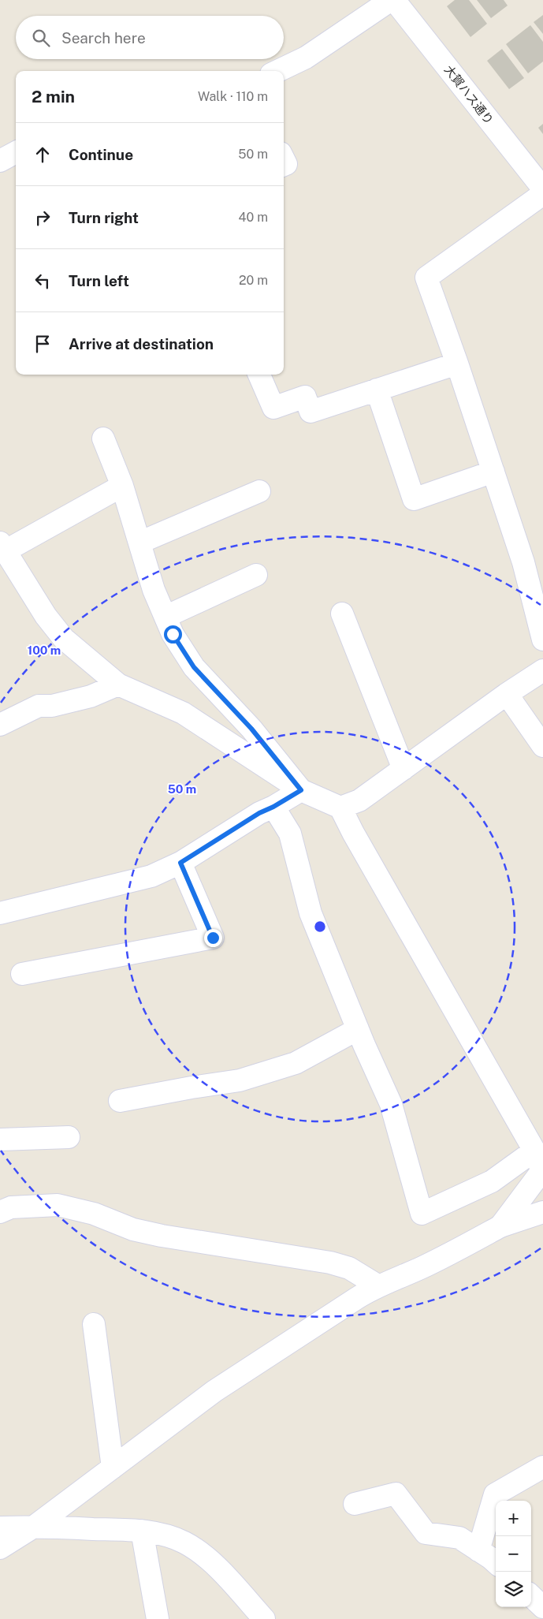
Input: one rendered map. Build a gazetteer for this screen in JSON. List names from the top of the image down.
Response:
{
  "streets": {
    "street": ["大賀ハス通り"]
  },
  "page": {
    "search": "Search here",
    "heading": ["2 min", "Walk · 110 m"],
    "list": [
      ["Continue", "50 m"],
      ["Turn right", "40 m"],
      ["Turn left", "20 m"],
      "Arrive at destination"
    ],
    "map_buttons": ["+", "−"]
  },
  "rings": ["100 m", "50 m"]
}
